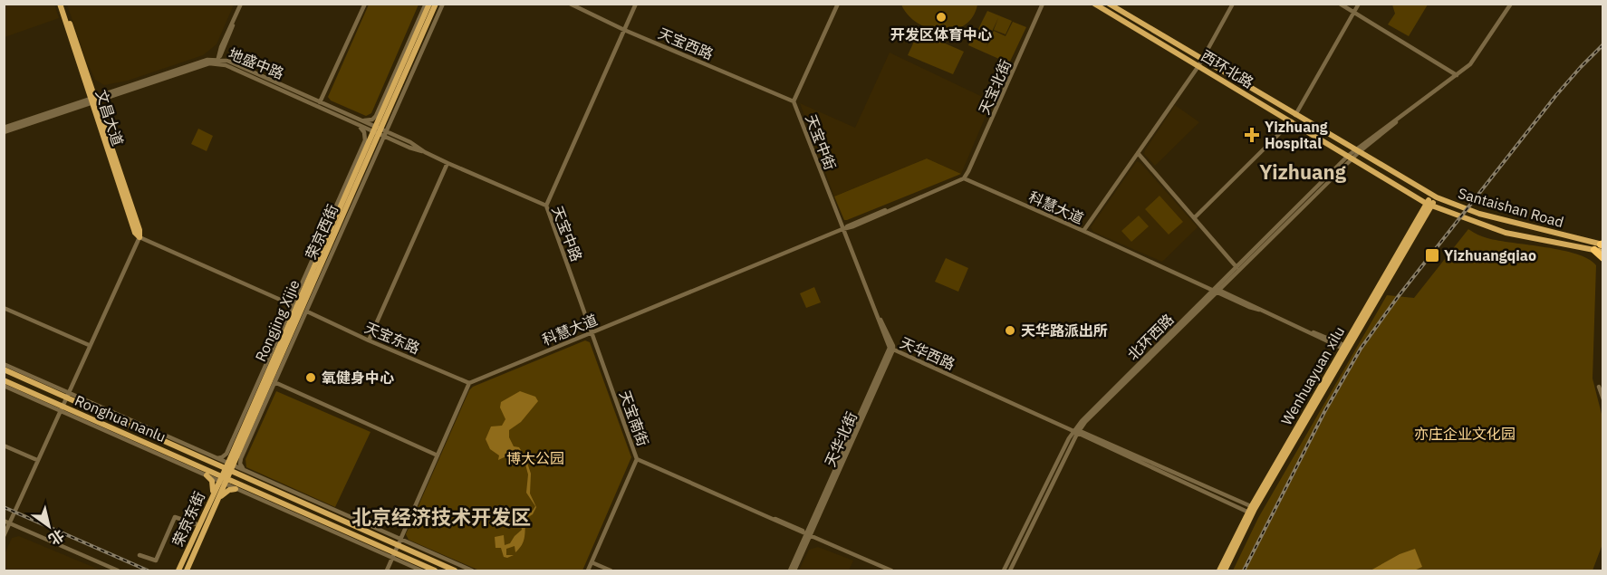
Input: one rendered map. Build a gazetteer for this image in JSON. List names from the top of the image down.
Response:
{
  "streets": {
    "main road": [
      "西环北路",
      "文昌大道",
      "Santaishan Road",
      "荣京西街",
      "Rongjing Xijie",
      "Wenhuayuan xilu",
      "Ronghua nanlu",
      "荣京东街"
    ],
    "street": [
      "天宝西路",
      "地盛中路",
      "天宝北街",
      "天宝中街",
      "科慧大道",
      "天宝中路",
      "北环西路",
      "天宝东路",
      "天华西路",
      "天宝南街",
      "天华北街"
    ]
  },
  "crossings": [
    ["天宝西路", "天宝中街"],
    ["地盛中路", "文昌大道"],
    ["地盛中路", "荣京西街"],
    ["地盛中路", "天宝中路"],
    ["地盛中路", "Rongjing Xijie"],
    ["西环北路", "Santaishan Road"],
    ["西环北路", "北环西路"],
    ["天宝北街", "科慧大道"],
    ["天宝中街", "科慧大道"],
    ["天宝中街", "天华西路"],
    ["科慧大道", "天宝中路"],
    ["科慧大道", "北环西路"],
    ["科慧大道", "天宝东路"],
    ["科慧大道", "天华西路"],
    ["科慧大道", "Wenhuayuan xilu"],
    ["科慧大道", "天宝南街"],
    ["Santaishan Road", "北环西路"],
    ["Santaishan Road", "Wenhuayuan xilu"],
    ["荣京西街", "天宝中路"],
    ["荣京西街", "Rongjing Xijie"],
    ["荣京西街", "Ronghua nanlu"],
    ["天宝中路", "Rongjing Xijie"],
    ["天宝中路", "天宝南街"],
    ["Rongjing Xijie", "Ronghua nanlu"],
    ["北环西路", "天华西路"],
    ["天华西路", "Wenhuayuan xilu"],
    ["天华西路", "天华北街"],
    ["Ronghua nanlu", "荣京东街"]
  ],
  "districts": ["Yizhuang", "北京经济技术开发区"],
  "parks": ["亦庄企业文化园", "博大公园"],
  "places": {
    "other": ["开发区体育中心", "天华路派出所", "氧健身中心"],
    "health": ["Yizhuang Hospital"],
    "transit": ["Yizhuangqiao"]
  },
  "north": "bottom right"
}
